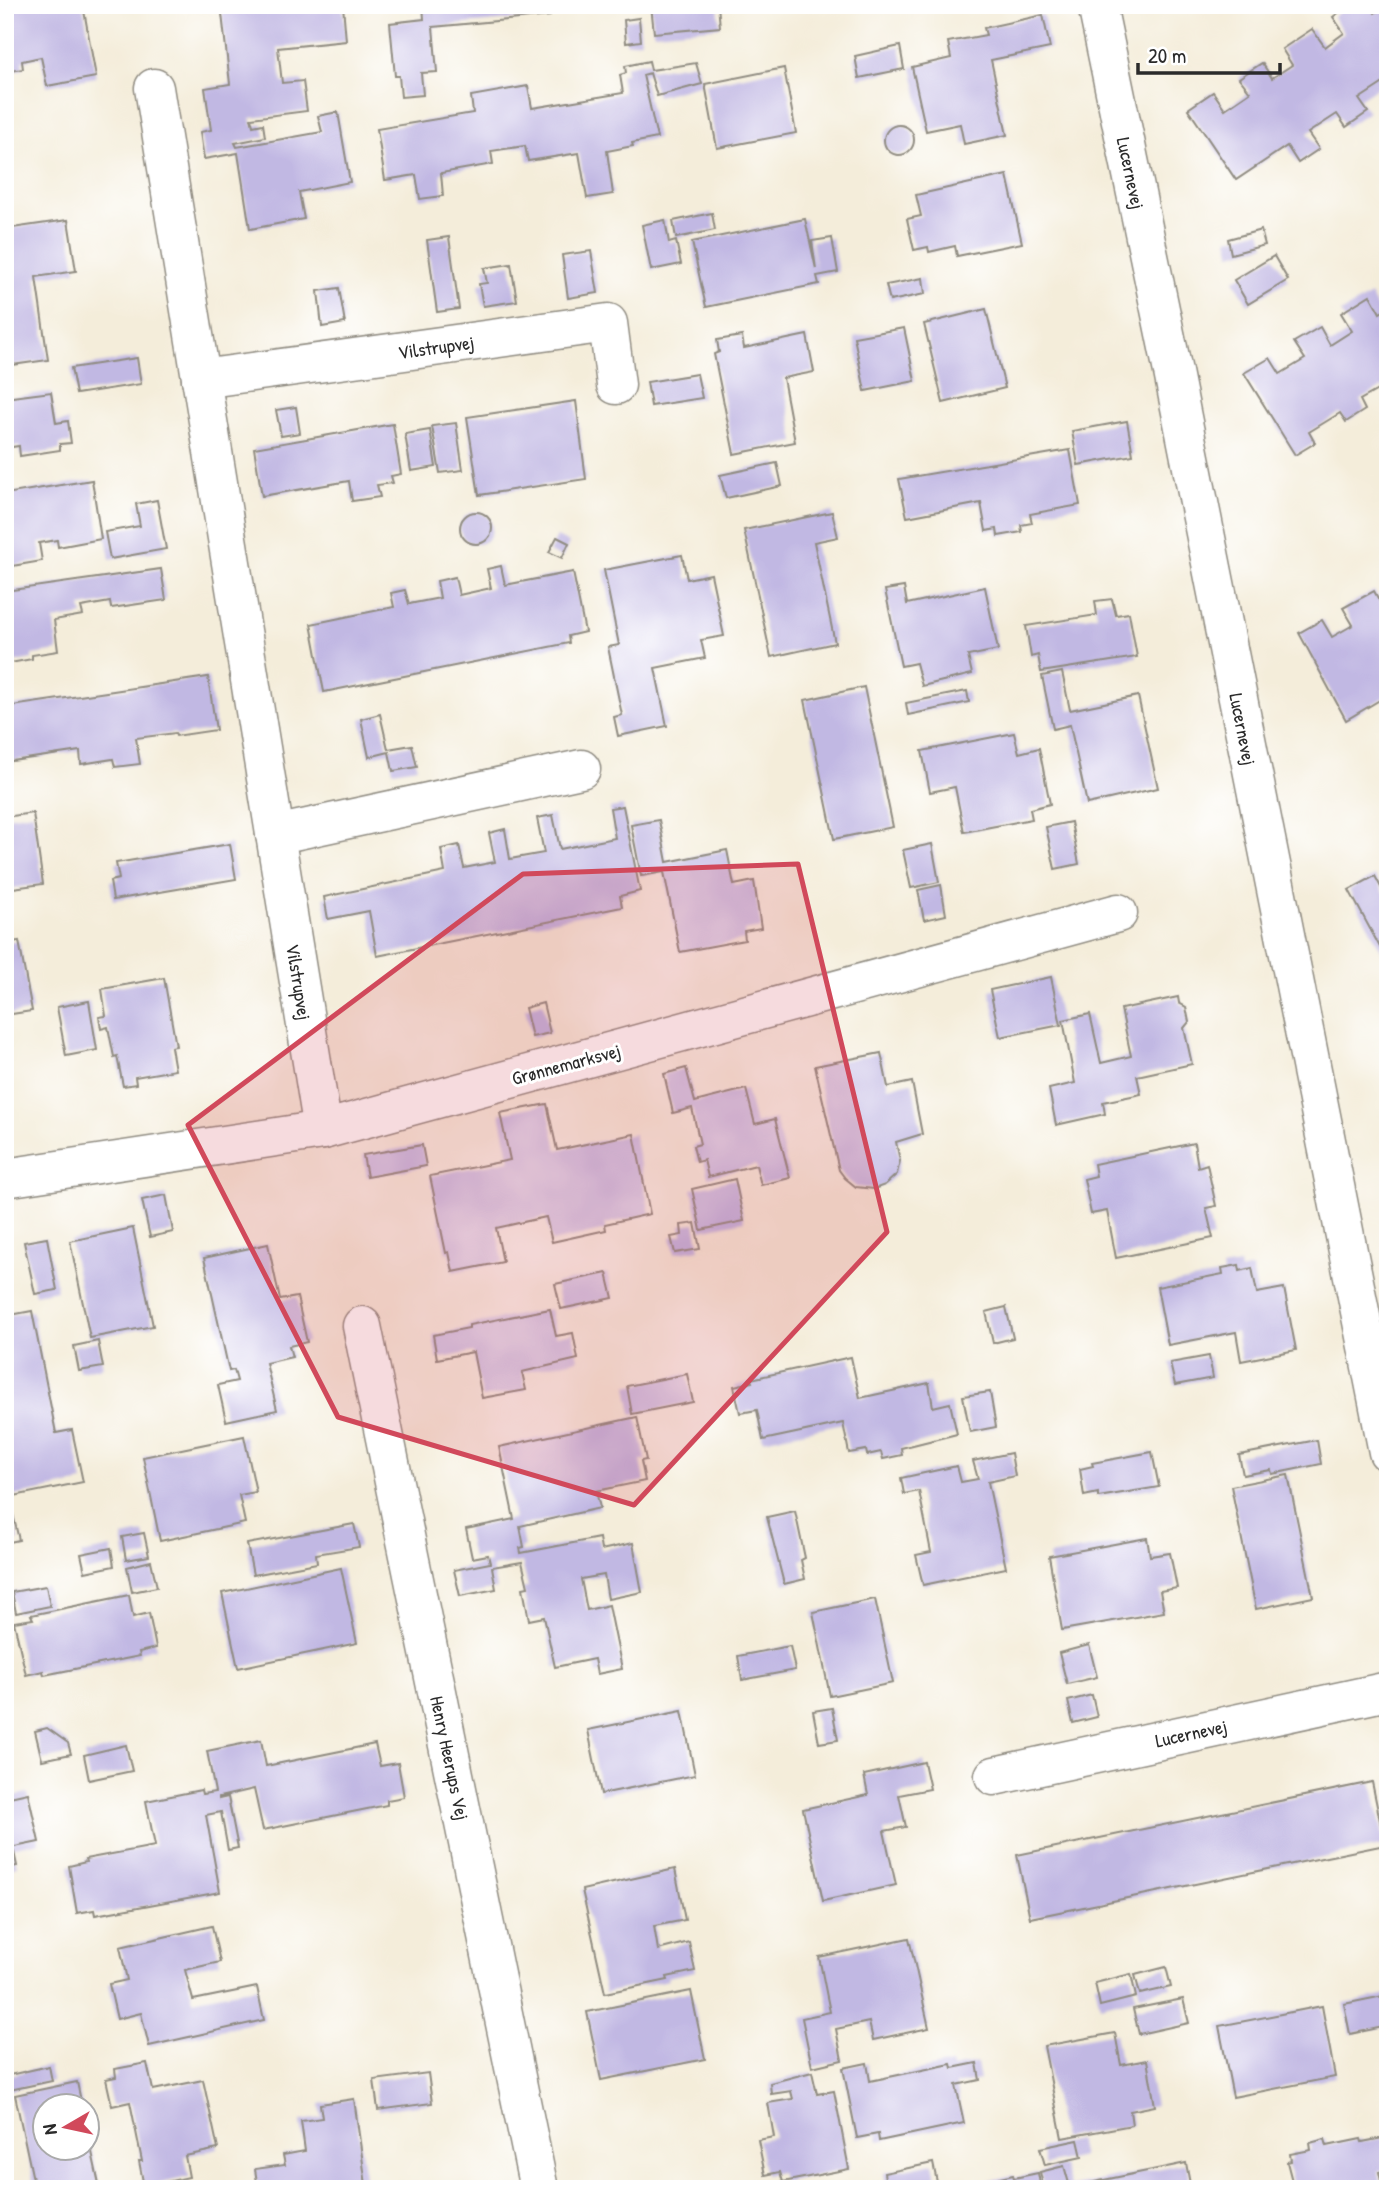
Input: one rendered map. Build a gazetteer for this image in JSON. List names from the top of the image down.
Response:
{
  "streets": {
    "street": [
      "Lucernevej",
      "Vilstrupvej",
      "Grønnemarksvej",
      "Henry Heerups Vej"
    ]
  },
  "crossings": [
    ["Vilstrupvej", "Grønnemarksvej"]
  ],
  "scale_bar": "20 m",
  "north": "left"
}
